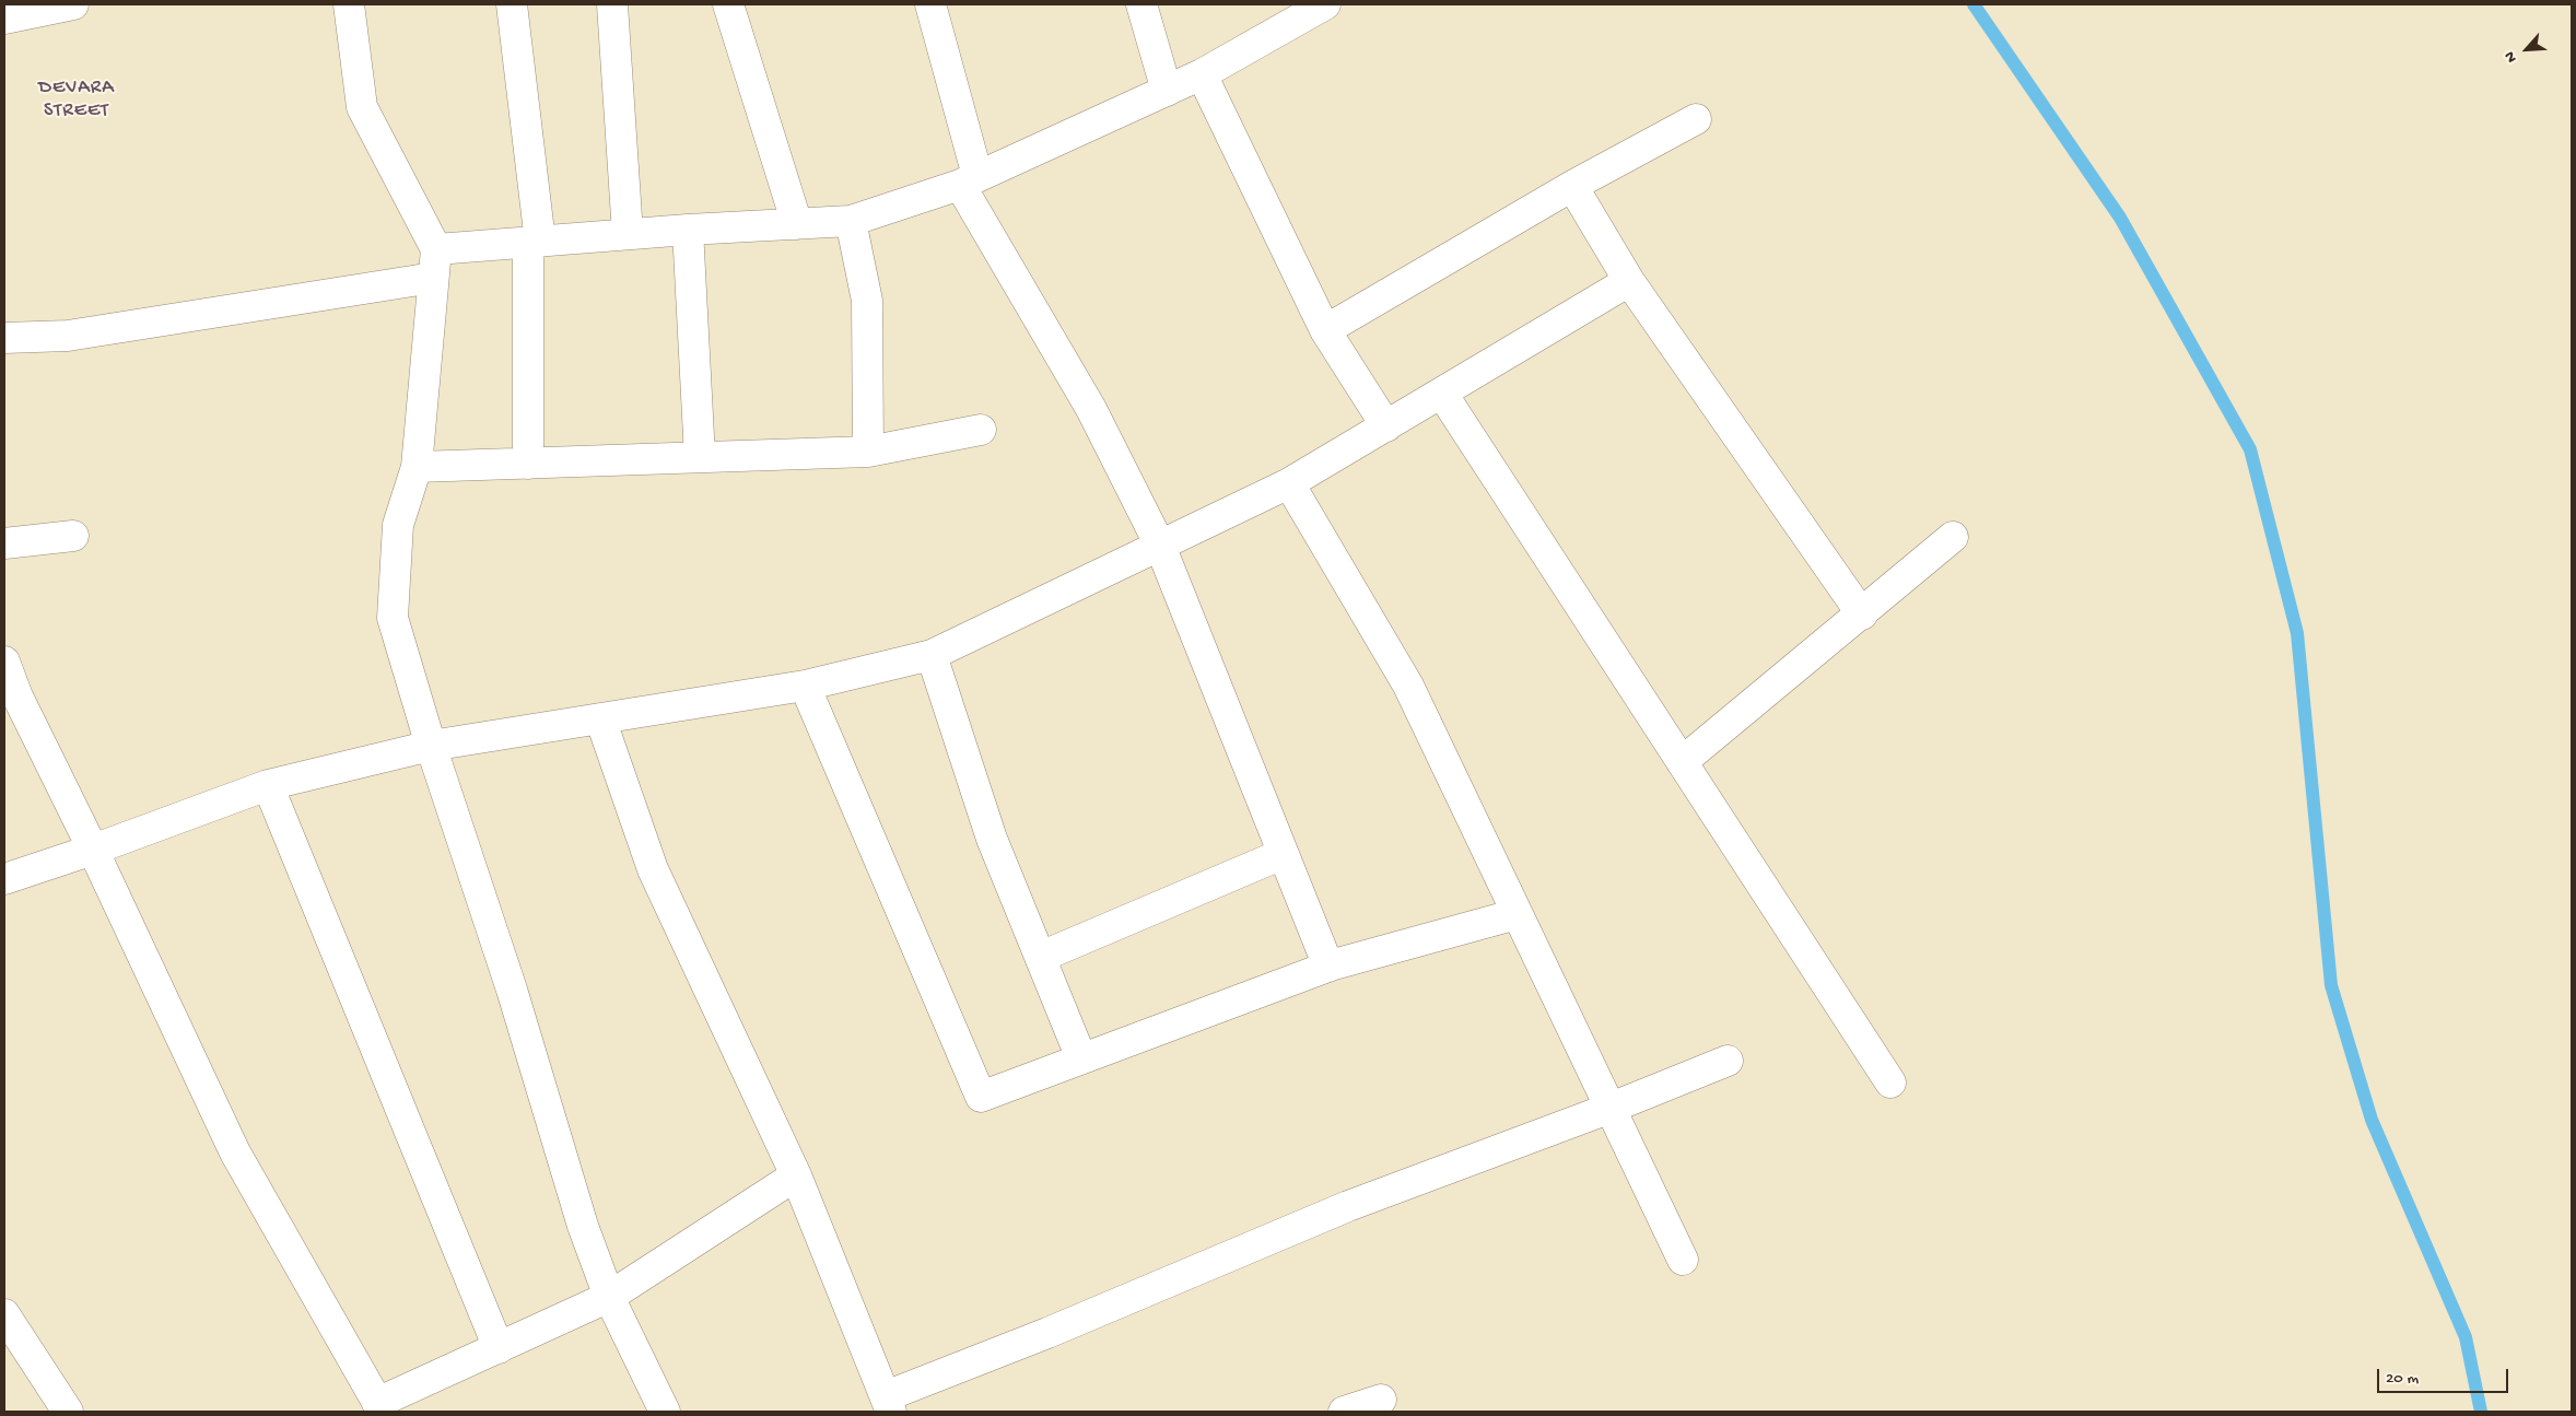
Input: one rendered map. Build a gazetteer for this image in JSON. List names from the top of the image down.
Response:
{
  "districts": ["DEVARA STREET"],
  "scale_bar": "20 m",
  "north": "bottom left"
}
